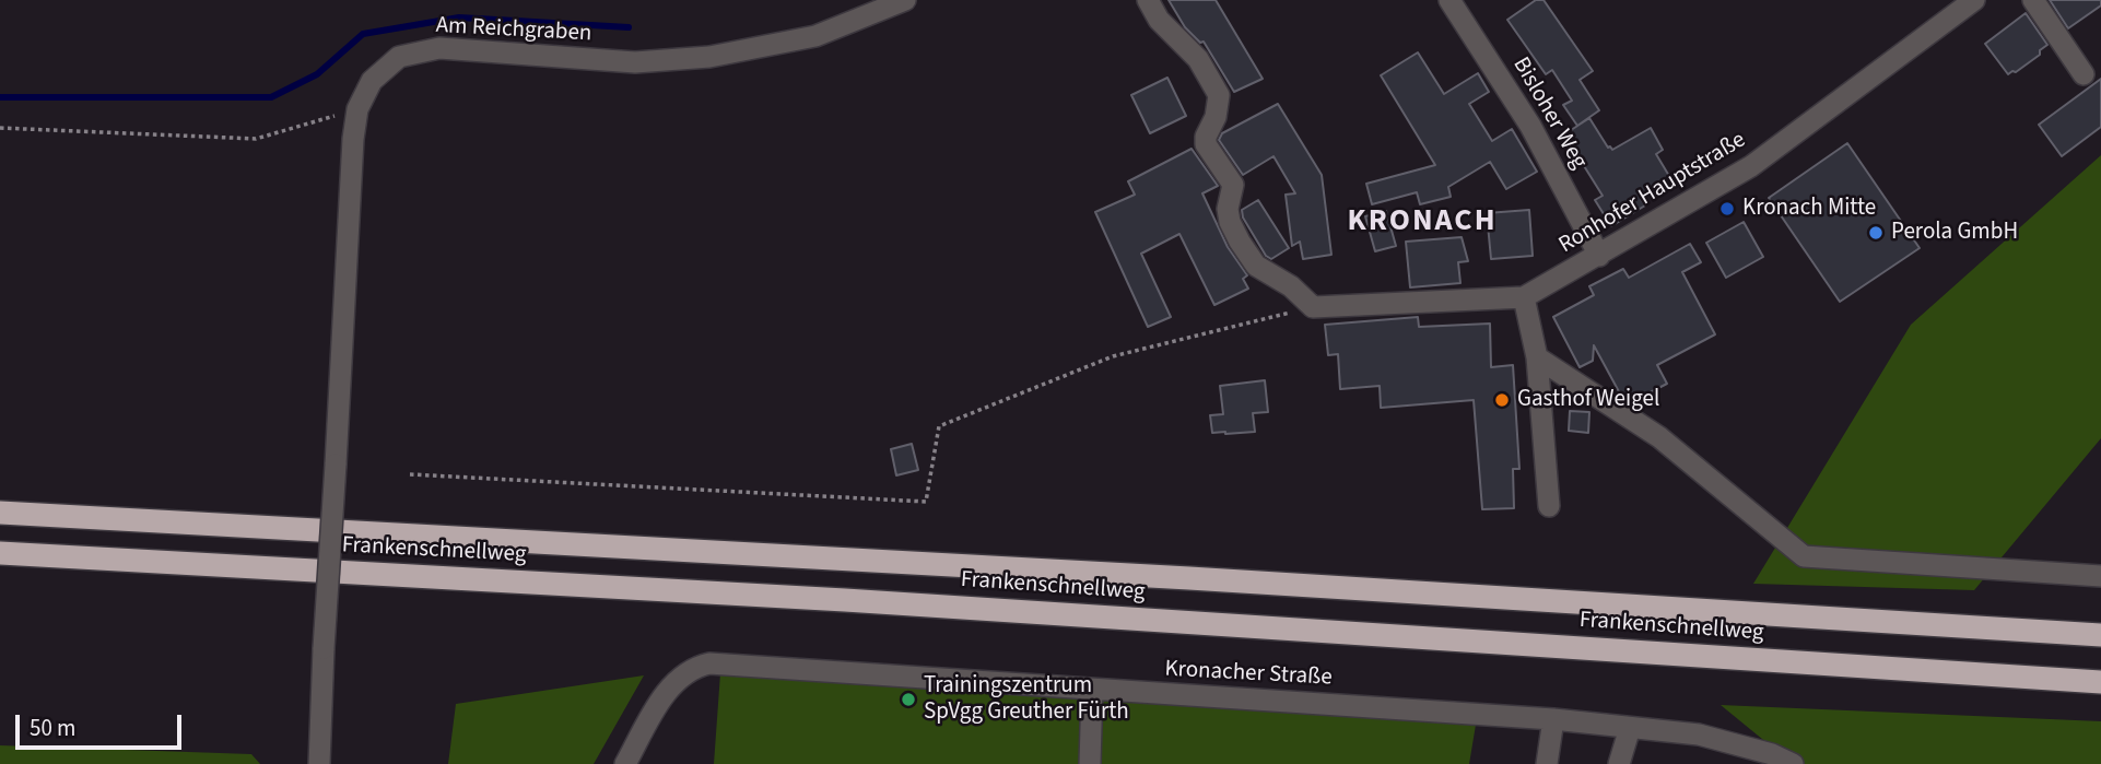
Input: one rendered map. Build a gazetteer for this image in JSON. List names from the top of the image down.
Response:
{
  "streets": {
    "highway": ["Frankenschnellweg"],
    "street": [
      "Am Reichgraben",
      "Bisloher Weg",
      "Ronhofer Hauptstraße",
      "Kronacher Straße"
    ]
  },
  "crossings": [
    ["Bisloher Weg", "Ronhofer Hauptstraße"]
  ],
  "districts": ["KRONACH"],
  "places": [
    "Kronach Mitte",
    "Perola GmbH",
    "Gasthof Weigel",
    "Trainingszentrum SpVgg Greuther Fürth"
  ],
  "scale_bar": "50 m"
}
